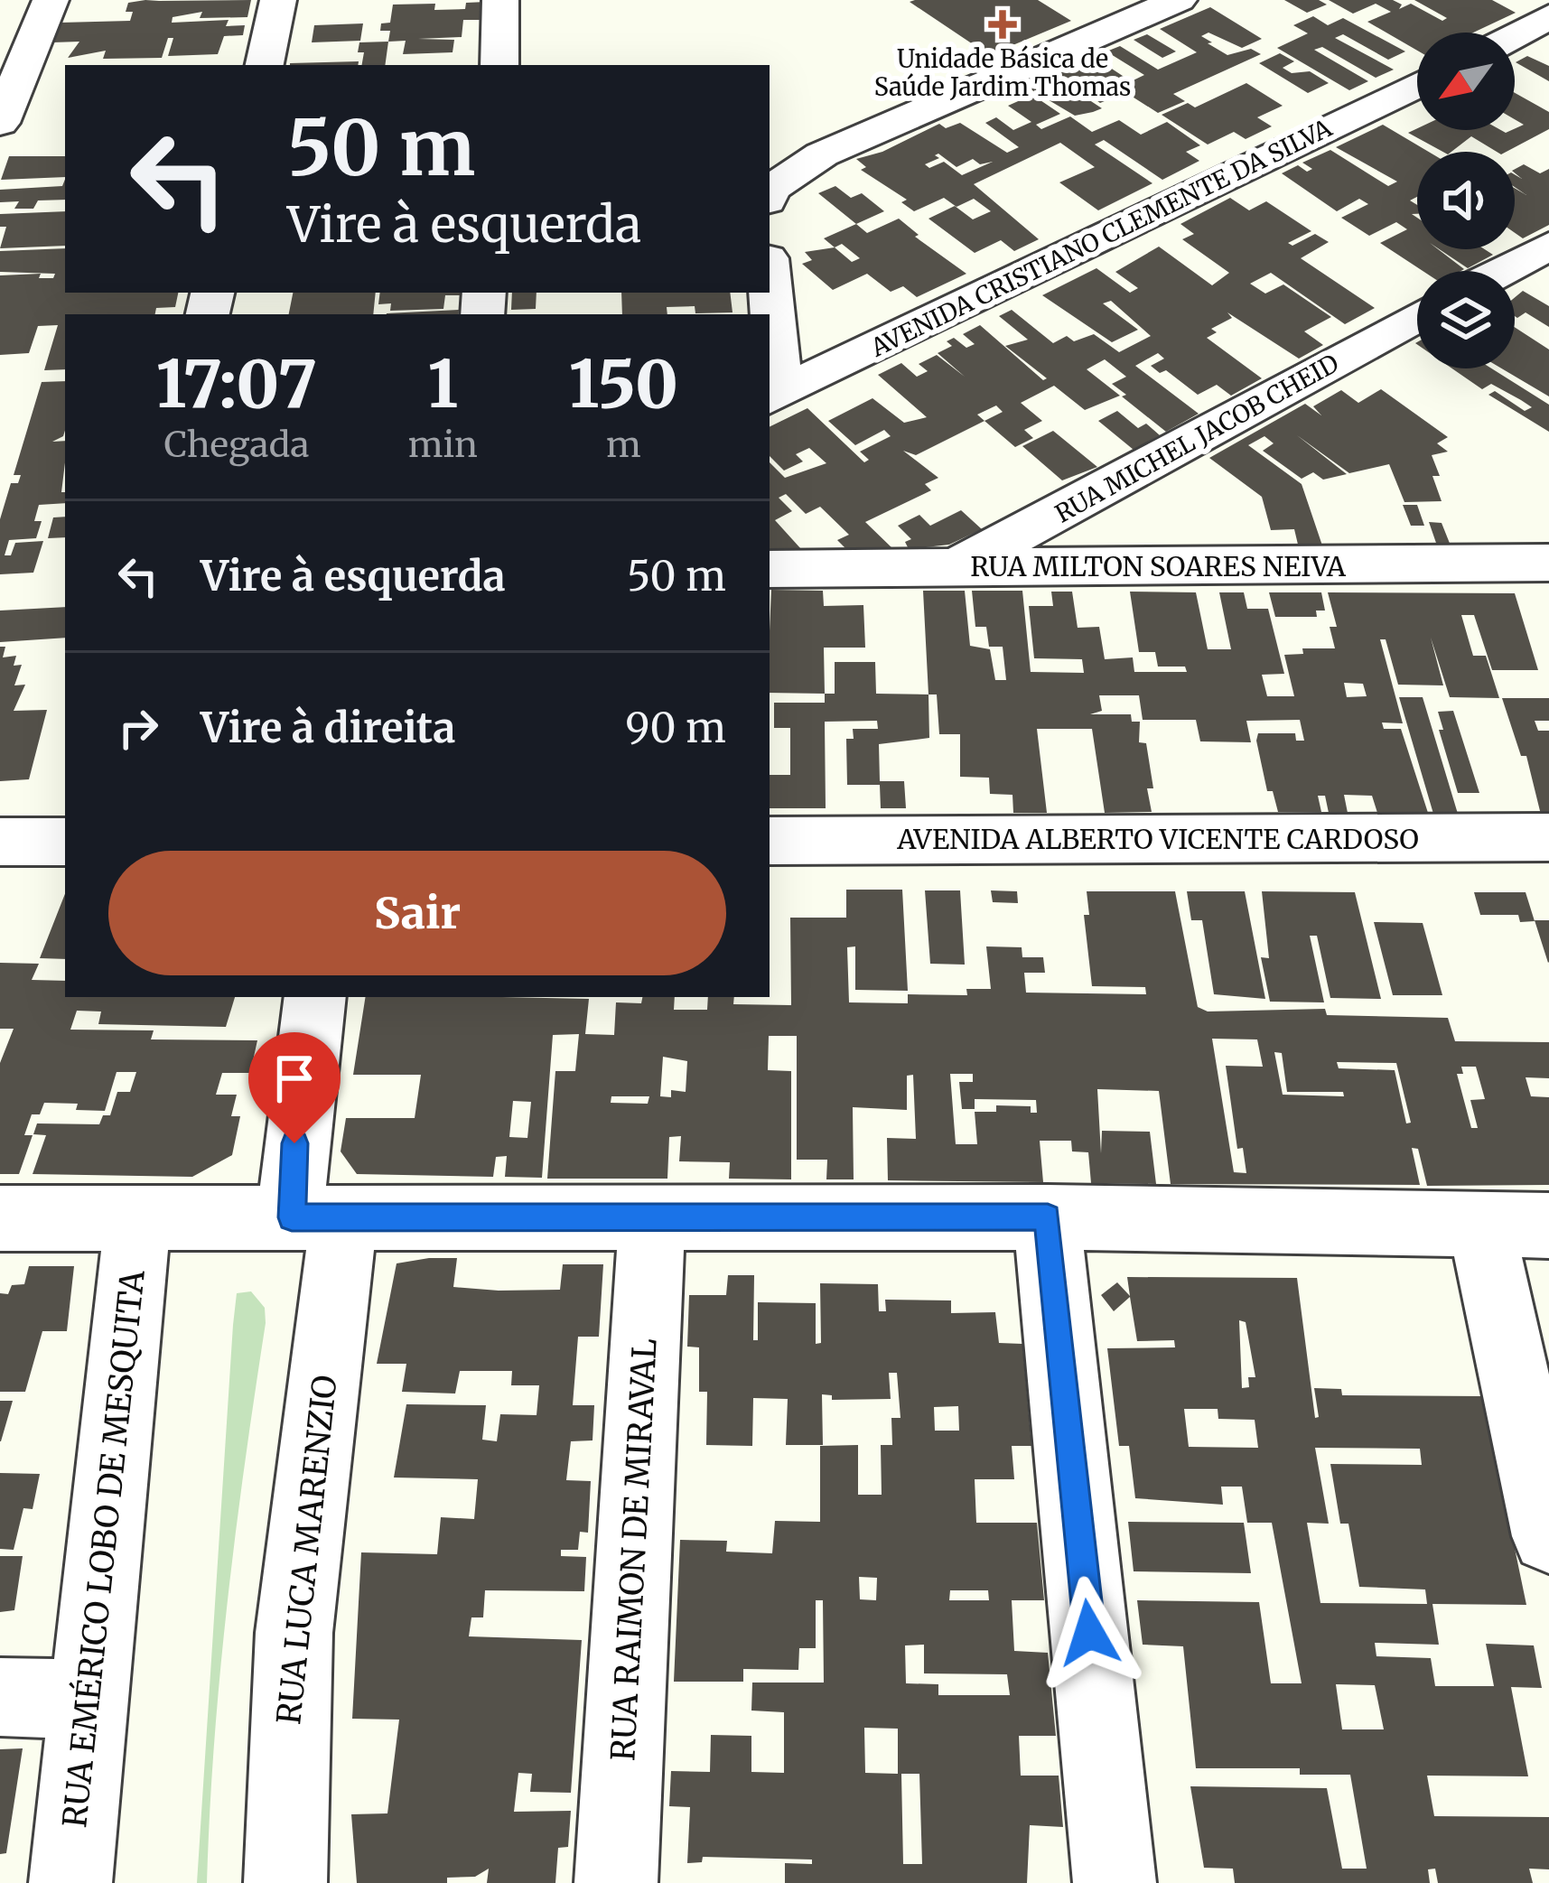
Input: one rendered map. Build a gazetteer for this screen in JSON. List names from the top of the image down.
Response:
{
  "streets": {
    "street": [
      "AVENIDA CRISTIANO CLEMENTE DA SILVA",
      "RUA MICHEL JACOB CHEID",
      "RUA MILTON SOARES NEIVA",
      "AVENIDA ALBERTO VICENTE CARDOSO",
      "RUA EMÉRICO LOBO DE MESQUITA",
      "RUA LUCA MARENZIO",
      "RUA RAIMON DE MIRAVAL"
    ]
  },
  "crossings": [
    ["RUA MICHEL JACOB CHEID", "RUA MILTON SOARES NEIVA"]
  ],
  "places": {
    "health": ["Unidade Básica de Saúde Jardim Thomas"]
  },
  "north": "bottom left",
  "page": {
    "turn": ["50 m", "Vire à esquerda"],
    "eta": [
      "17:07",
      "Chegada",
      "1",
      "min",
      "150",
      "m"
    ],
    "list": [
      {
        "name": "Vire à esquerda",
        "value": "50 m"
      },
      {
        "name": "Vire à direita",
        "value": "90 m"
      }
    ],
    "buttons": "Sair"
  }
}
